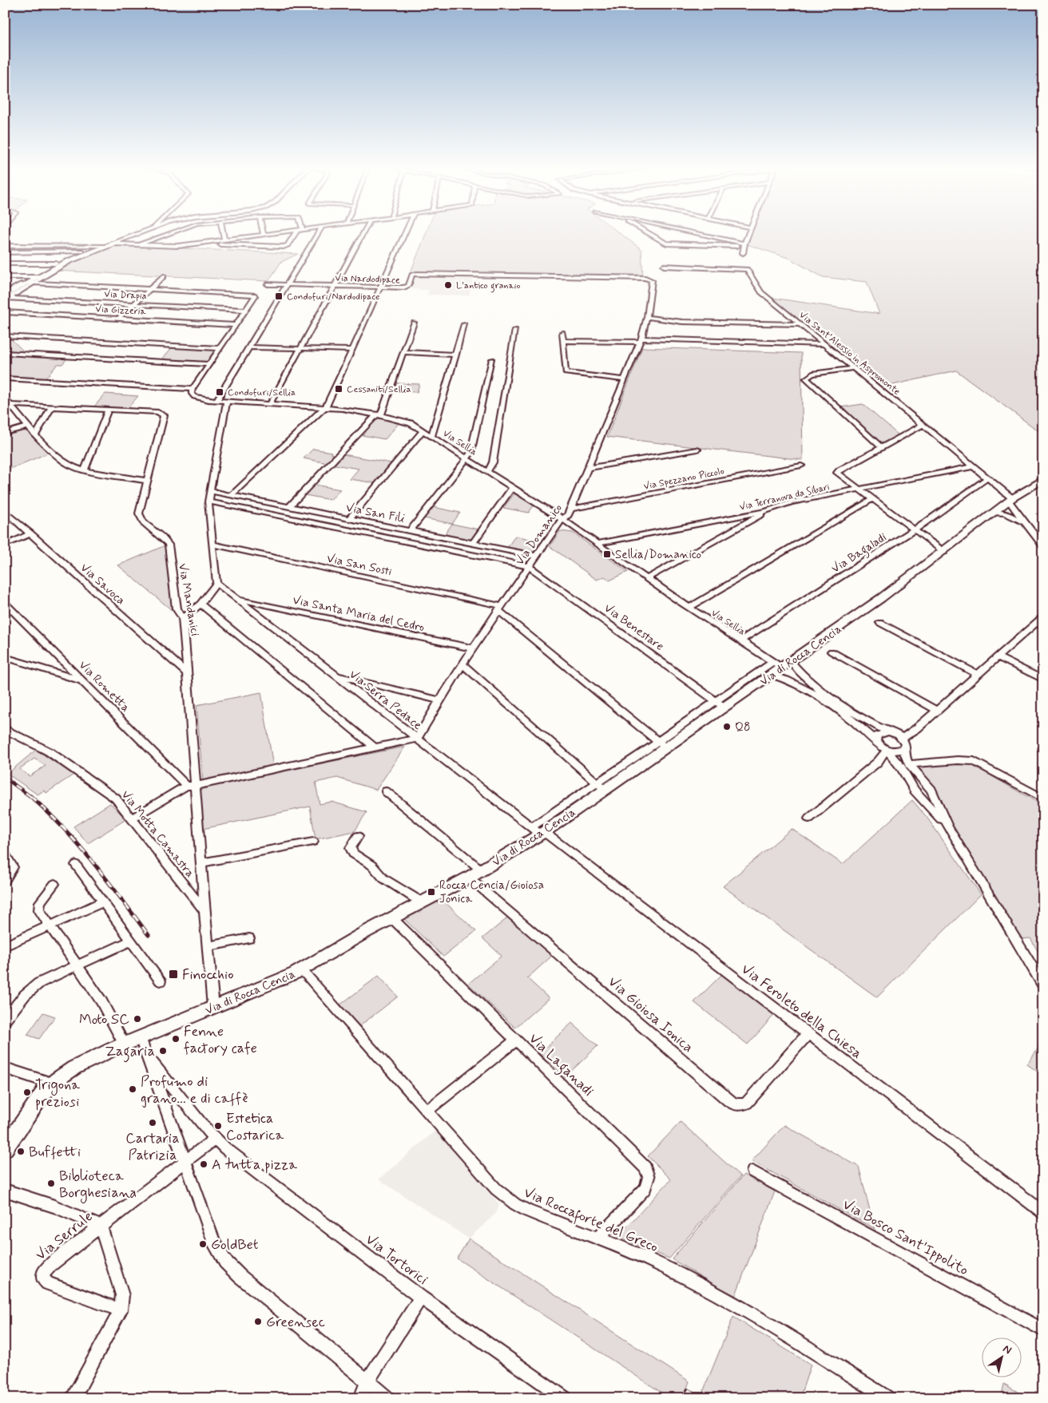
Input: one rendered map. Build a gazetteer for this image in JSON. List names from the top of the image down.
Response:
{
  "streets": {
    "main road": ["Via di Rocca Cencia"],
    "street": [
      "Via Nardodipace",
      "Via Drapia",
      "Via Gizzeria",
      "Via Sant'Alessio in Aspromonte",
      "Via Sellia",
      "Via Spezzano Piccolo",
      "Via Terranova da Sibari",
      "Via San Fili",
      "Via Domanico",
      "Via Bagaladi",
      "Via San Sosti",
      "Via Savoca",
      "Via Mandanici",
      "Via Santa Maria del Cedro",
      "Via Benestare",
      "Via Rometta",
      "Via Serra Pedace",
      "Via Motta Camastra",
      "Via Feroleto della Chiesa",
      "Via Gioiosa Ionica",
      "Via Laganadi",
      "Via Roccaforte del Greco",
      "Via Serrule",
      "Via Bosco Sant'Ippolito",
      "Via Tortorici"
    ]
  },
  "crossings": [
    ["Via Nardodipace", "Via Domanico"],
    ["Via Sant'Alessio in Aspromonte", "Via Terranova da Sibari"],
    ["Via Sant'Alessio in Aspromonte", "Via Bagaladi"],
    ["Via Sant'Alessio in Aspromonte", "Via di Rocca Cencia"],
    ["Via Sellia", "Via Terranova da Sibari"],
    ["Via Sellia", "Via Domanico"],
    ["Via Sellia", "Via Bagaladi"],
    ["Via Sellia", "Via di Rocca Cencia"],
    ["Via Spezzano Piccolo", "Via Domanico"],
    ["Via San Fili", "Via Domanico"],
    ["Via San Fili", "Via Benestare"],
    ["Via Domanico", "Via San Sosti"],
    ["Via Domanico", "Via Santa Maria del Cedro"],
    ["Via Domanico", "Via Benestare"],
    ["Via Domanico", "Via Serra Pedace"],
    ["Via Savoca", "Via Mandanici"],
    ["Via Mandanici", "Via di Rocca Cencia"],
    ["Via Mandanici", "Via Rometta"],
    ["Via Mandanici", "Via Motta Camastra"],
    ["Via Santa Maria del Cedro", "Via Serra Pedace"],
    ["Via Benestare", "Via di Rocca Cencia"],
    ["Via di Rocca Cencia", "Via Serra Pedace"],
    ["Via di Rocca Cencia", "Via Feroleto della Chiesa"],
    ["Via di Rocca Cencia", "Via Gioiosa Ionica"],
    ["Via di Rocca Cencia", "Via Laganadi"],
    ["Via di Rocca Cencia", "Via Roccaforte del Greco"],
    ["Via Serra Pedace", "Via Feroleto della Chiesa"],
    ["Via Feroleto della Chiesa", "Via Gioiosa Ionica"],
    ["Via Laganadi", "Via Roccaforte del Greco"],
    ["Via Serrule", "Via Tortorici"]
  ],
  "places": {
    "other": [
      "L'antico granaio",
      "Q8",
      "Moto SC",
      "Fenne factory cafe",
      "Zagaria",
      "Profumo di grano... e di caffè",
      "Trigona preziosi",
      "Cartaria Patrizia",
      "Estetica Costarica",
      "Buffetti",
      "A tutta pizza",
      "Biblioteca Borghesiana",
      "GoldBet",
      "Greensec"
    ],
    "transit": [
      "Condofuri/Nardodipace",
      "Cessaniti/Sellia",
      "Condofuri/Sellia",
      "Sellia/Domanico",
      "Rocca Cencia/Gioiosa Jonica",
      "Finocchio"
    ]
  },
  "north": "top right"
}
